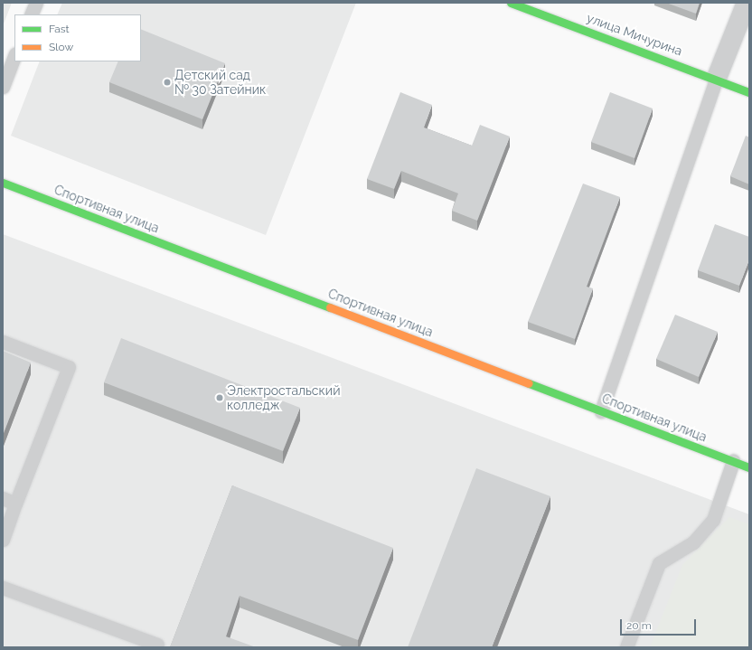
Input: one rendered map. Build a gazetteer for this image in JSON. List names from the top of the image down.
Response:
{
  "streets": {
    "street": ["улица Мичурина", "Спортивная улица"]
  },
  "places": ["Детский сад № 30 Затейник", "Электростальский колледж"],
  "legend": ["Fast", "Slow"],
  "scale_bar": "20 m"
}
